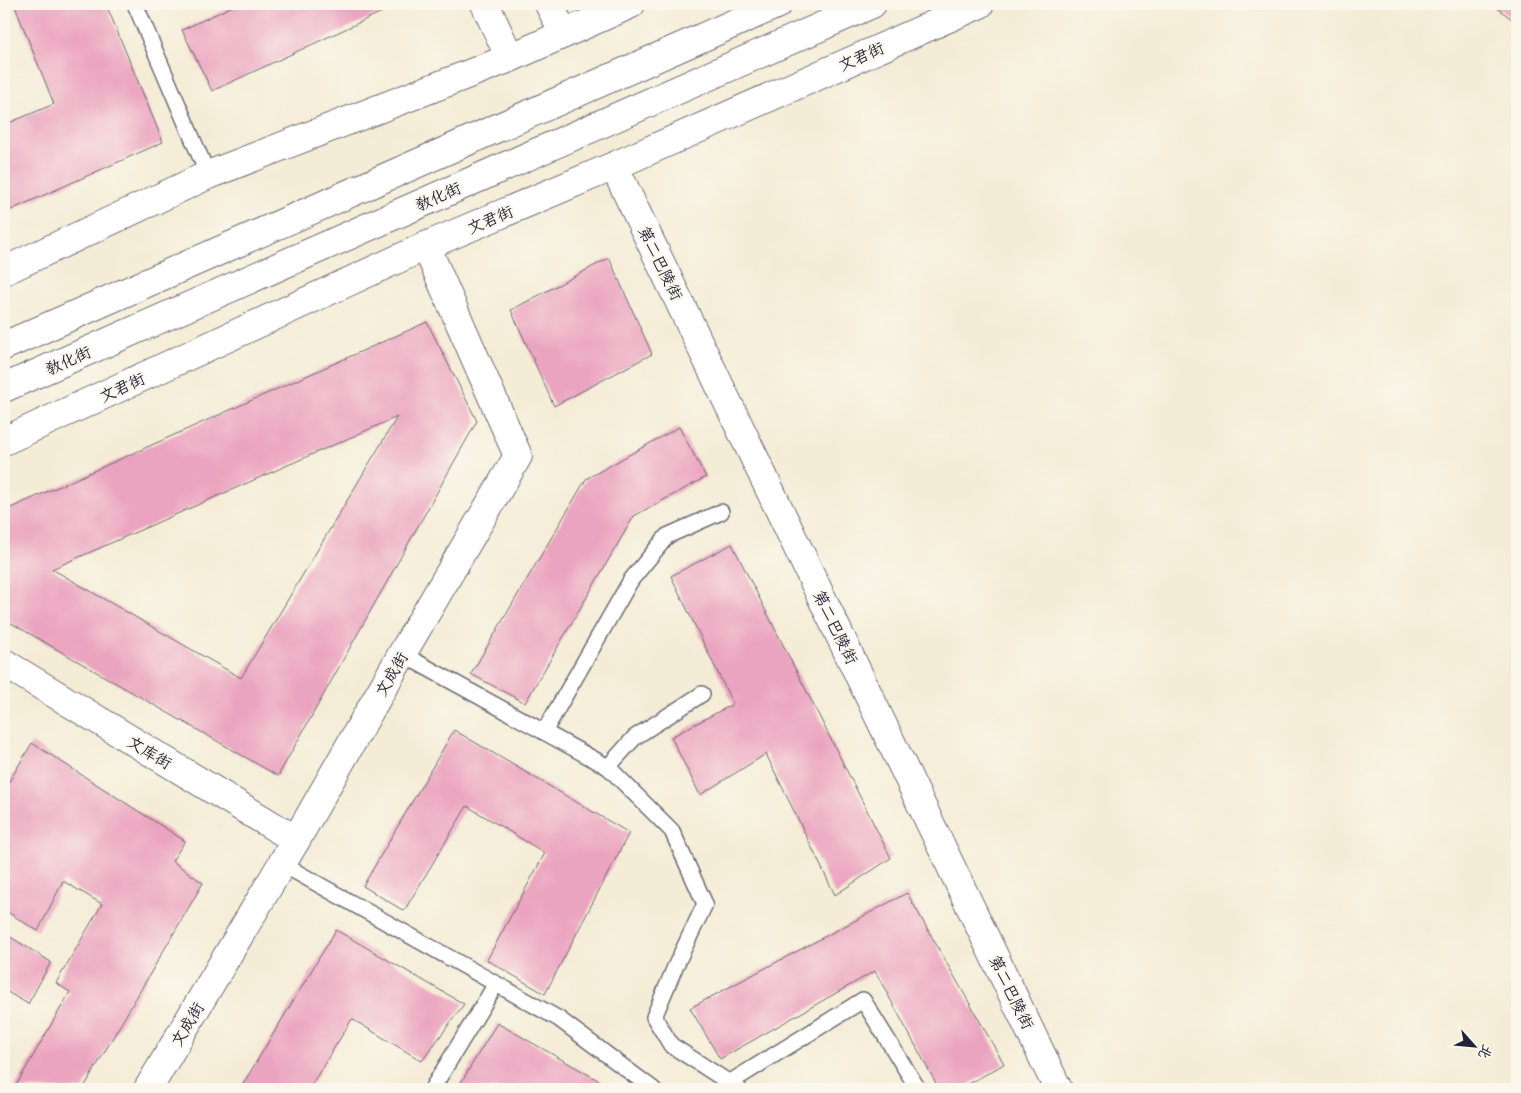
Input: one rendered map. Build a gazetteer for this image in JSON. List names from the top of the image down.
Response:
{
  "streets": {
    "main road": [
      "文君街",
      "教化街",
      "第二巴陵街",
      "文成街",
      "文库街"
    ]
  },
  "crossings": [
    ["文君街", "第二巴陵街"],
    ["文君街", "文成街"],
    ["文成街", "文库街"]
  ],
  "north": "bottom right"
}
